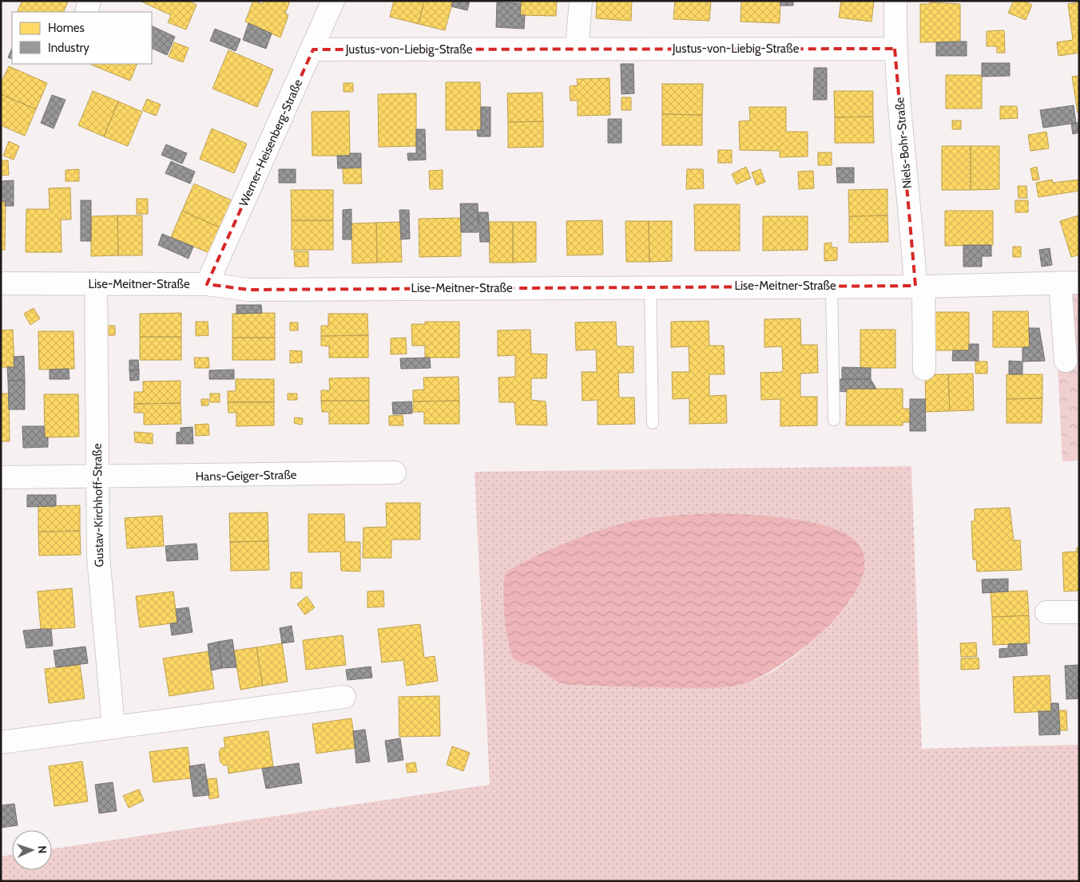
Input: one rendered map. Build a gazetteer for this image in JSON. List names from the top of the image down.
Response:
{
  "streets": {
    "street": [
      "Justus-von-Liebig-Straße",
      "Werner-Heisenberg-Straße",
      "Niels-Bohr-Straße",
      "Lise-Meitner-Straße",
      "Hans-Geiger-Straße",
      "Gustav-Kirchhoff-Straße"
    ]
  },
  "crossings": [
    ["Justus-von-Liebig-Straße", "Werner-Heisenberg-Straße"],
    ["Justus-von-Liebig-Straße", "Niels-Bohr-Straße"],
    ["Werner-Heisenberg-Straße", "Lise-Meitner-Straße"],
    ["Niels-Bohr-Straße", "Lise-Meitner-Straße"],
    ["Lise-Meitner-Straße", "Gustav-Kirchhoff-Straße"],
    ["Hans-Geiger-Straße", "Gustav-Kirchhoff-Straße"]
  ],
  "legend": ["Homes", "Industry"],
  "north": "right"
}
